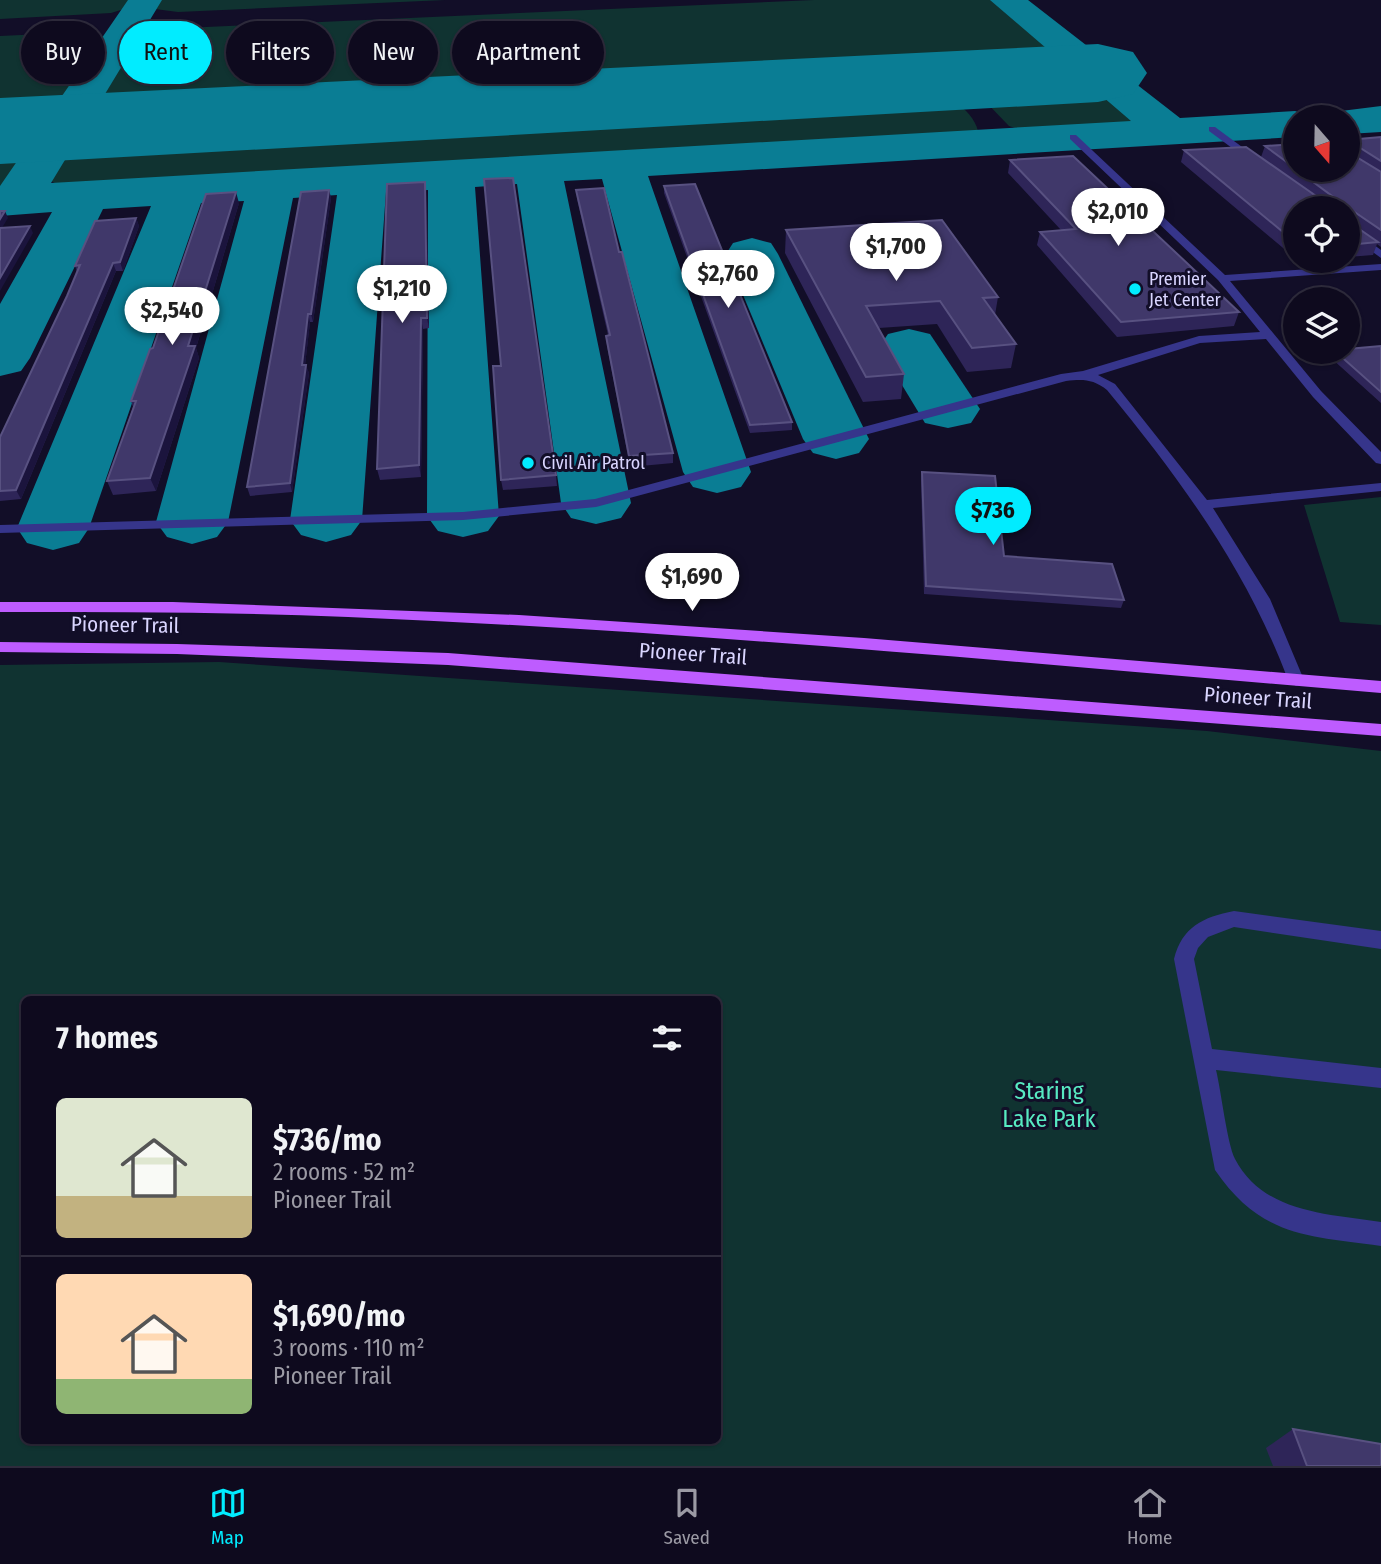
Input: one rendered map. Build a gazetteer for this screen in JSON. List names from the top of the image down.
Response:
{
  "streets": {
    "main road": ["Pioneer Trail"]
  },
  "parks": ["Staring Lake Park"],
  "places": ["Premier Jet Center", "Civil Air Patrol"],
  "north": "bottom",
  "page": {
    "chip": [
      "Buy",
      "Rent",
      "Filters",
      "New",
      "Apartment"
    ],
    "price": [
      "$2,010",
      "$1,700",
      "$2,760",
      "$1,210",
      "$2,540",
      "$736",
      "$1,690"
    ],
    "heading": "7 homes",
    "list": [
      {
        "name": "$736/mo",
        "note": "2 rooms · 52 m² · Pioneer Trail"
      },
      {
        "name": "$1,690/mo",
        "note": "3 rooms · 110 m² · Pioneer Trail"
      }
    ],
    "tabs": ["Map", "Saved", "Home"]
  }
}
